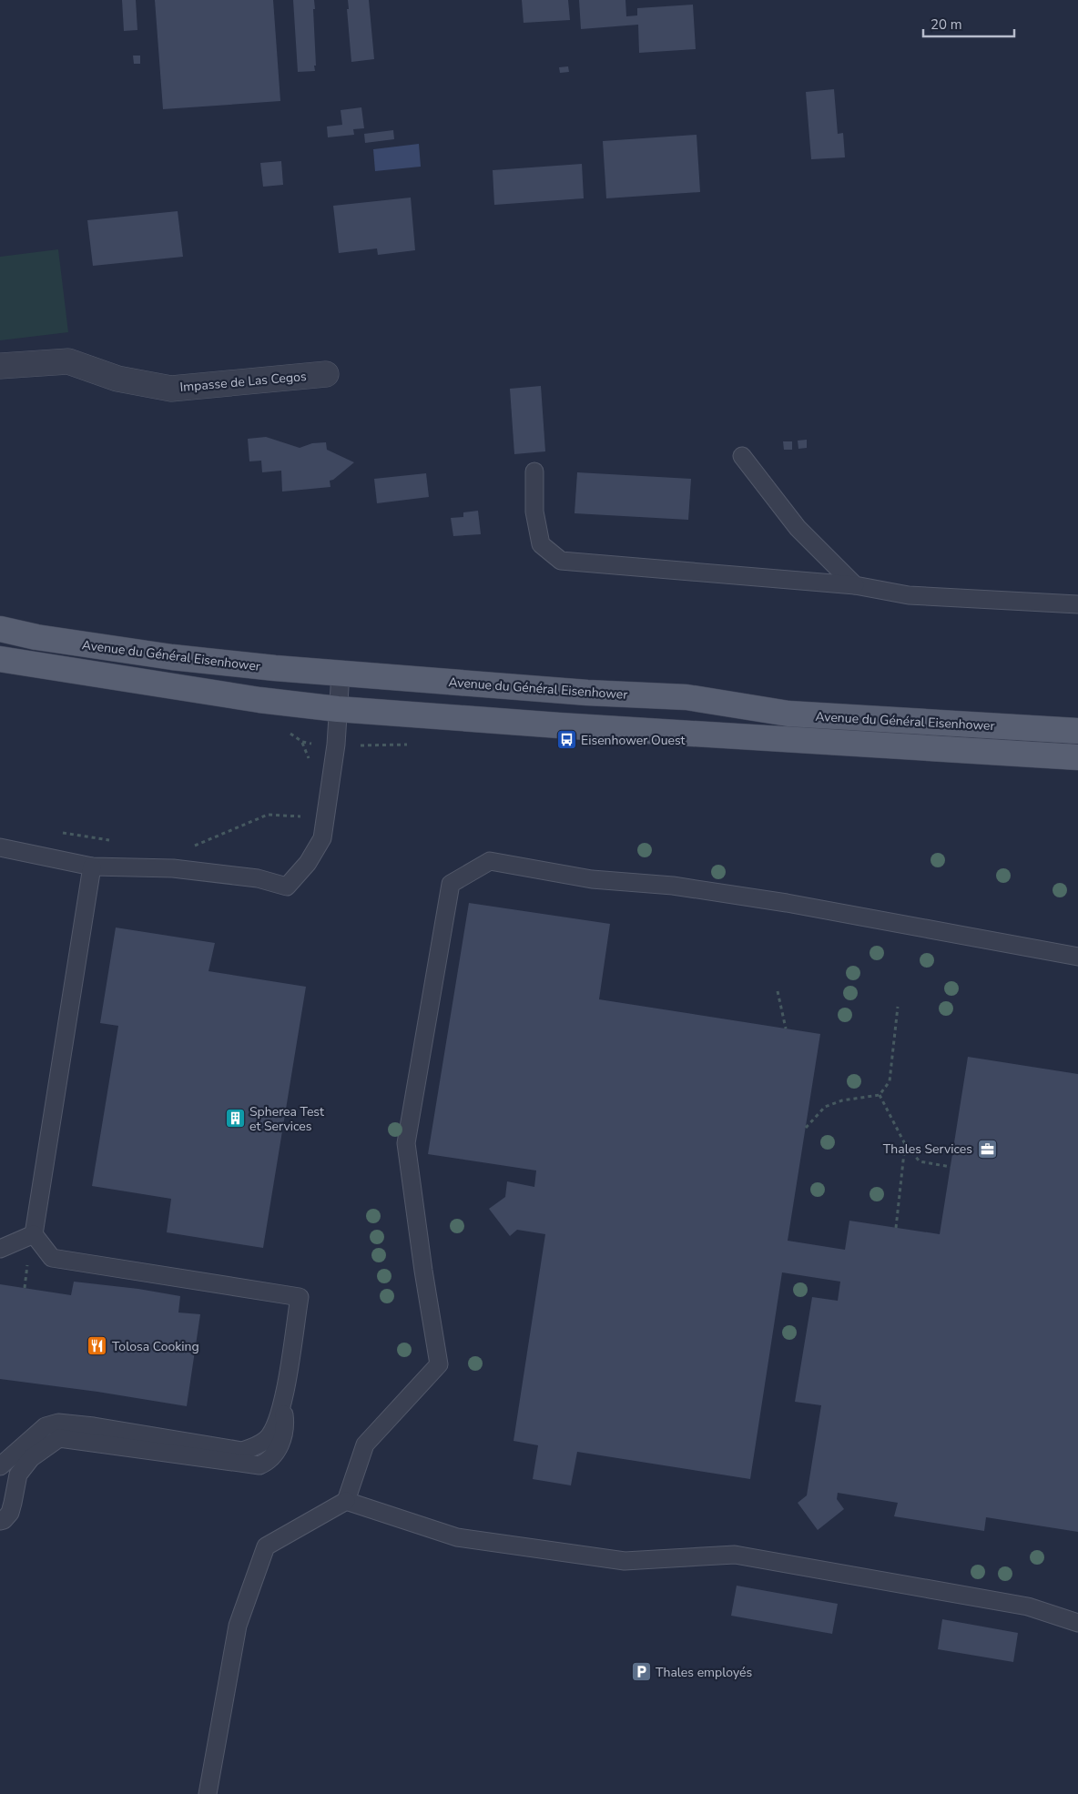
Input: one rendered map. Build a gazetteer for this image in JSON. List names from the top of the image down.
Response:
{
  "streets": {
    "main road": ["Avenue du Général Eisenhower"],
    "street": ["Impasse de Las Cegos"]
  },
  "places": {
    "bus stop": ["Eisenhower Ouest"],
    "building": ["Spherea Test et Services"],
    "office": ["Thales Services"],
    "restaurant": ["Tolosa Cooking"],
    "parking": ["Thales employés"]
  },
  "scale_bar": "20 m"
}
